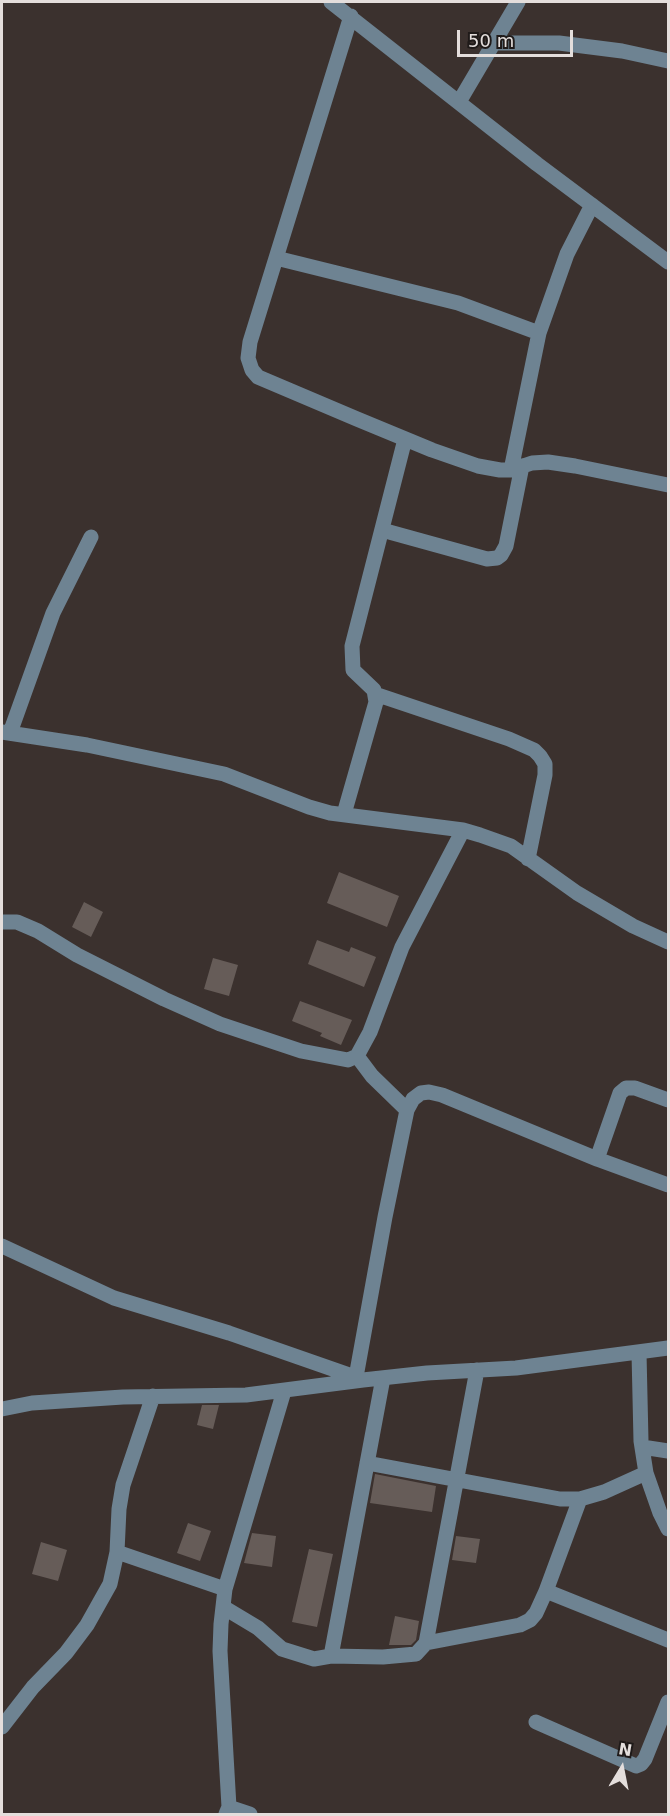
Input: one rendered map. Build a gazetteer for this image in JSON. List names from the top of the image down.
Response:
{
  "scale_bar": "50 m",
  "north": "top"
}
